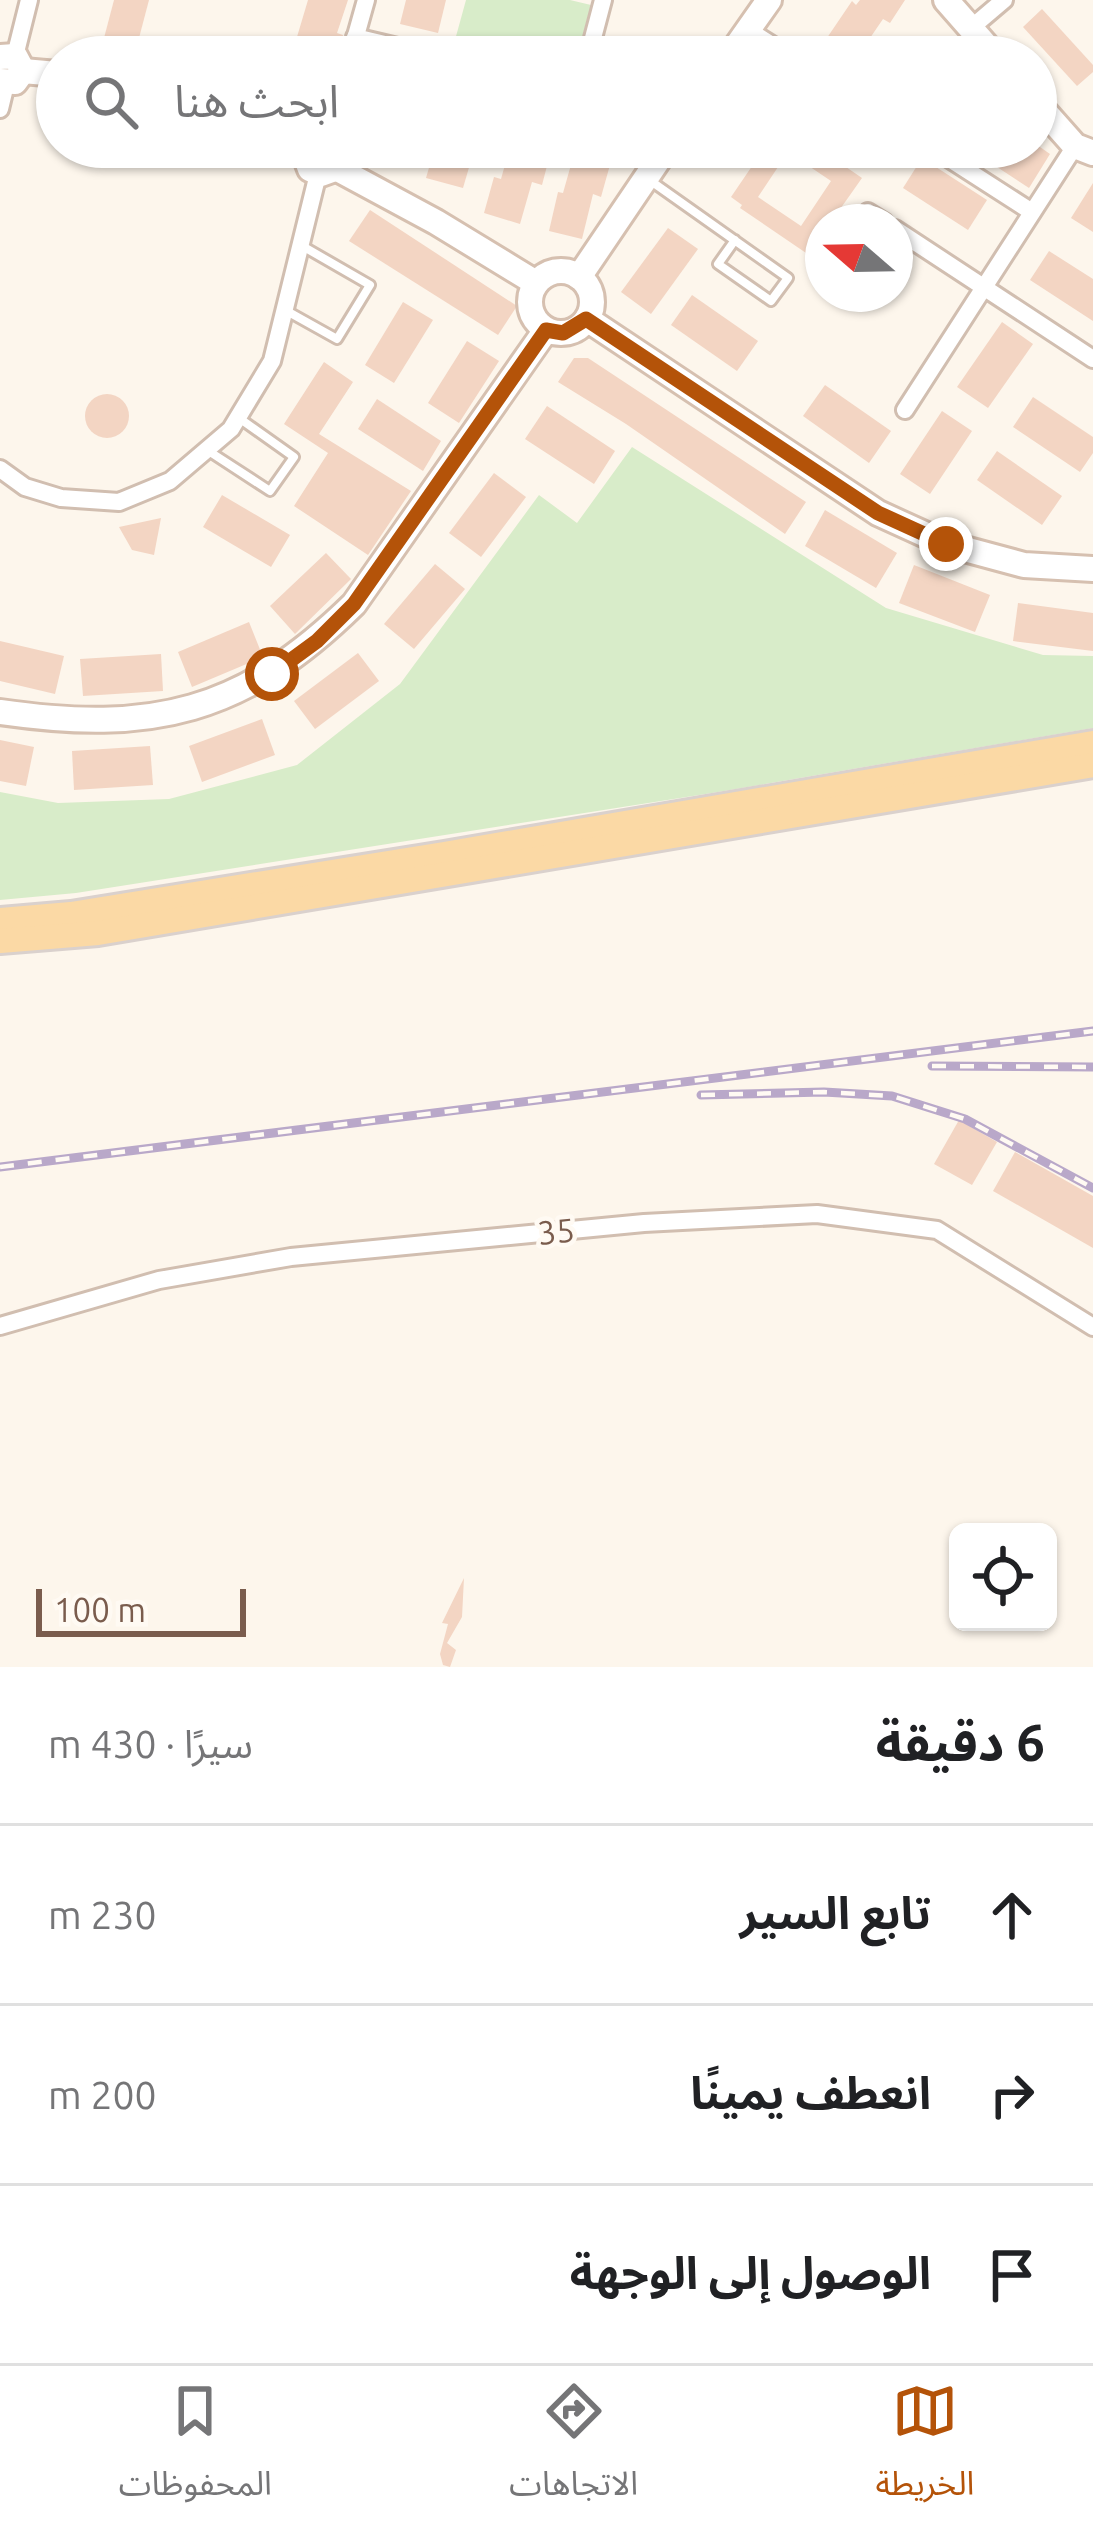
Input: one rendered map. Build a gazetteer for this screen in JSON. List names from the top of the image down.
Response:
{
  "streets": {
    "street": ["35"]
  },
  "scale_bar": "100 m",
  "north": "left",
  "page": {
    "search": "ابحث هنا",
    "scale": "100 m",
    "heading": ["6 دقيقة", "سيرًا · 430 m"],
    "list": [
      ["تابع السير", "230 m"],
      ["انعطف يمينًا", "200 m"],
      "الوصول إلى الوجهة"
    ],
    "nav": ["الخريطة", "الاتجاهات", "المحفوظات"]
  }
}
